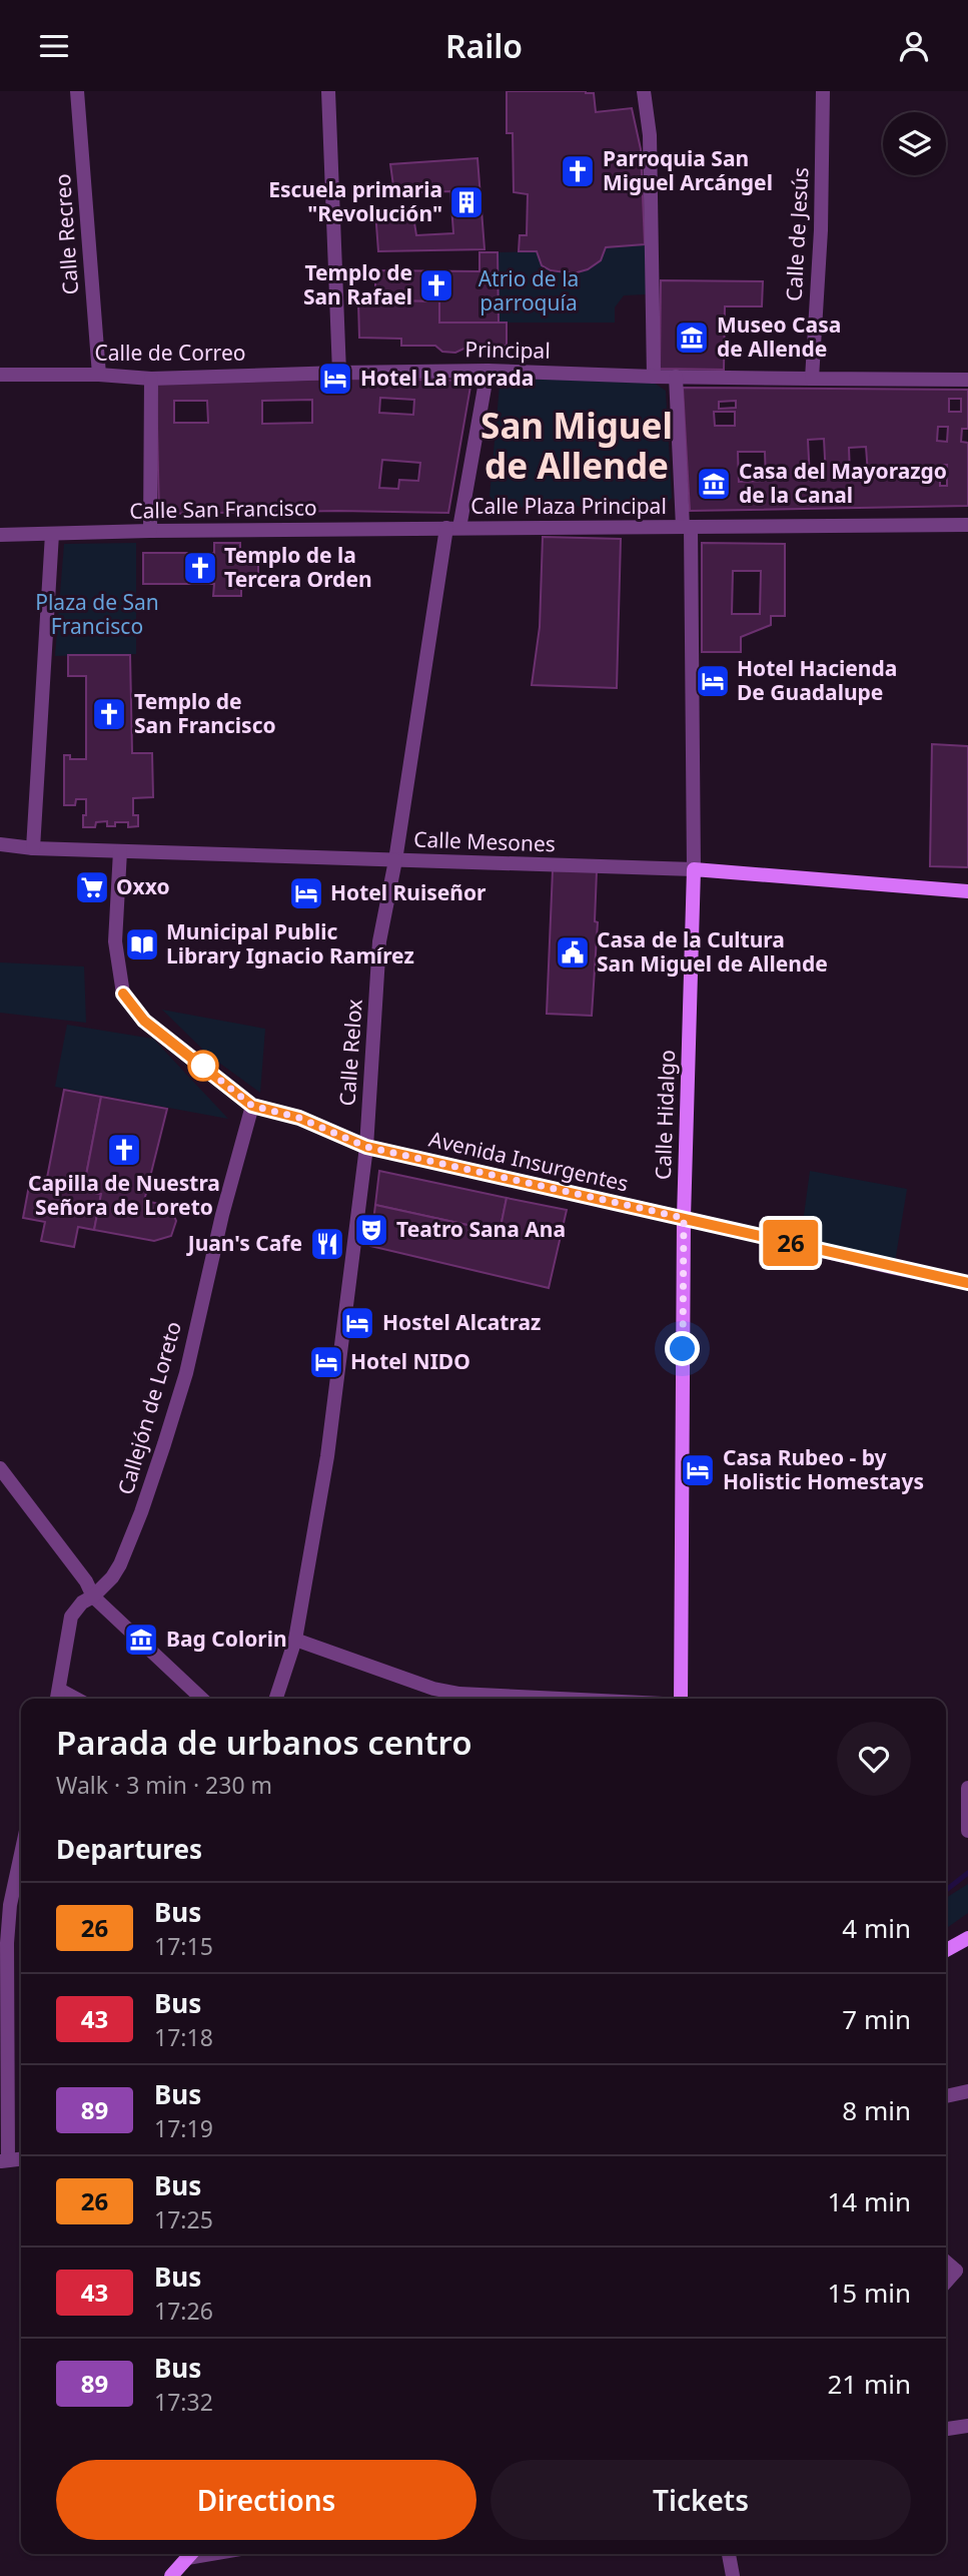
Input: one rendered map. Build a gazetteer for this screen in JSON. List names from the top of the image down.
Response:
{
  "streets": {
    "main road": ["Calle Mesones", "Calle Hidalgo"],
    "street": [
      "Calle Recreo",
      "Calle de Jesús",
      "Principal",
      "Calle de Correo",
      "Calle Plaza Principal",
      "Calle San Francisco",
      "Calle Relox",
      "Avenida Insurgentes",
      "Callejón de Loreto"
    ]
  },
  "crossings": [
    ["Calle Recreo", "Calle de Correo"],
    ["Calle de Jesús", "Principal"],
    ["Principal", "Calle de Correo"],
    ["Principal", "Calle Relox"],
    ["Principal", "Calle Hidalgo"],
    ["Calle Plaza Principal", "Calle San Francisco"],
    ["Calle Plaza Principal", "Calle Relox"],
    ["Calle Plaza Principal", "Calle Hidalgo"],
    ["Calle San Francisco", "Calle Relox"],
    ["Calle Mesones", "Calle Relox"],
    ["Calle Mesones", "Calle Hidalgo"],
    ["Calle Mesones", "Avenida Insurgentes"],
    ["Calle Relox", "Avenida Insurgentes"],
    ["Calle Hidalgo", "Avenida Insurgentes"],
    ["Avenida Insurgentes", "Callejón de Loreto"]
  ],
  "districts": ["San Miguel de Allende"],
  "parks": ["Atrio de la parroquía", "Plaza de San Francisco"],
  "places": {
    "church": [
      "Parroquia San Miguel Arcángel",
      "Templo de San Rafael",
      "Templo de la Tercera Orden",
      "Templo de San Francisco",
      "Capilla de Nuestra Señora de Loreto"
    ],
    "building": ["Escuela primaria \"Revolución\""],
    "museum": ["Museo Casa de Allende", "Casa del Mayorazgo de la Canal", "Bag Colorin"],
    "hotel": [
      "Hotel La morada",
      "Hotel Hacienda De Guadalupe",
      "Hotel Ruiseñor",
      "Hostel Alcatraz",
      "Hotel NIDO",
      "Casa Rubeo - by Holistic Homestays"
    ],
    "supermarket": ["Oxxo"],
    "library": ["Municipal Public Library Ignacio Ramírez"],
    "public building": ["Casa de la Cultura San Miguel de Allende"],
    "theatre": ["Teatro Sana Ana"],
    "restaurant": ["Juan's Cafe"]
  },
  "lines": ["bus line 26"],
  "page": {
    "header": "Railo",
    "on_map": "26",
    "heading": [
      ["Parada de urbanos centro", "Walk · 3 min · 230 m"],
      "Departures"
    ],
    "list": [
      {
        "mark": "26",
        "name": "Bus",
        "note": "17:15",
        "value": "4 min"
      },
      {
        "mark": "43",
        "name": "Bus",
        "note": "17:18",
        "value": "7 min"
      },
      {
        "mark": "89",
        "name": "Bus",
        "note": "17:19",
        "value": "8 min"
      },
      {
        "mark": "26",
        "name": "Bus",
        "note": "17:25",
        "value": "14 min"
      },
      {
        "mark": "43",
        "name": "Bus",
        "note": "17:26",
        "value": "15 min"
      },
      {
        "mark": "89",
        "name": "Bus",
        "note": "17:32",
        "value": "21 min"
      }
    ],
    "buttons": ["Directions", "Tickets"]
  }
}
